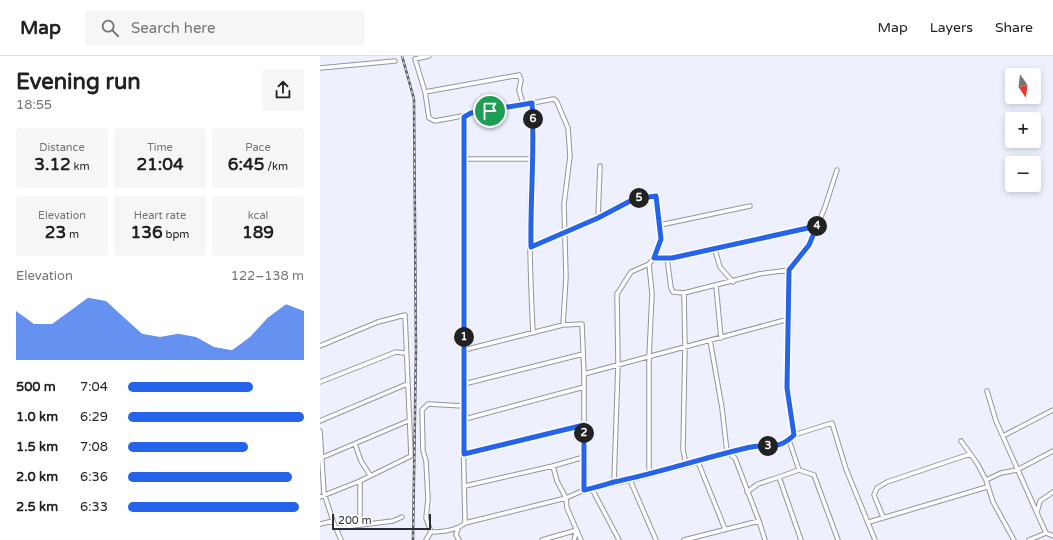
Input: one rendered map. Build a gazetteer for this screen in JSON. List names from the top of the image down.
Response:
{
  "scale_bar": "200 m",
  "north": "bottom",
  "page": {
    "header": "Map",
    "search": "Search here",
    "nav": ["Map", "Layers", "Share"],
    "heading": ["Evening run", "18:55"],
    "map_buttons": ["+", "−"],
    "pins": [
      "6",
      "5",
      "4",
      "1",
      "2",
      "3"
    ],
    "stats": [
      ["Distance", "3.12 km"],
      ["Time", "21:04"],
      ["Pace", "6:45 /km"],
      ["Elevation", "23 m"],
      ["Heart rate", "136 bpm"],
      ["kcal", "189"]
    ],
    "chart": ["Elevation", "122–138 m"],
    "list": [
      {
        "name": "500 m",
        "note": "7:04"
      },
      {
        "name": "1.0 km",
        "note": "6:29"
      },
      {
        "name": "1.5 km",
        "note": "7:08"
      },
      {
        "name": "2.0 km",
        "note": "6:36"
      },
      {
        "name": "2.5 km",
        "note": "6:33"
      }
    ],
    "scale": "200 m"
  }
}
